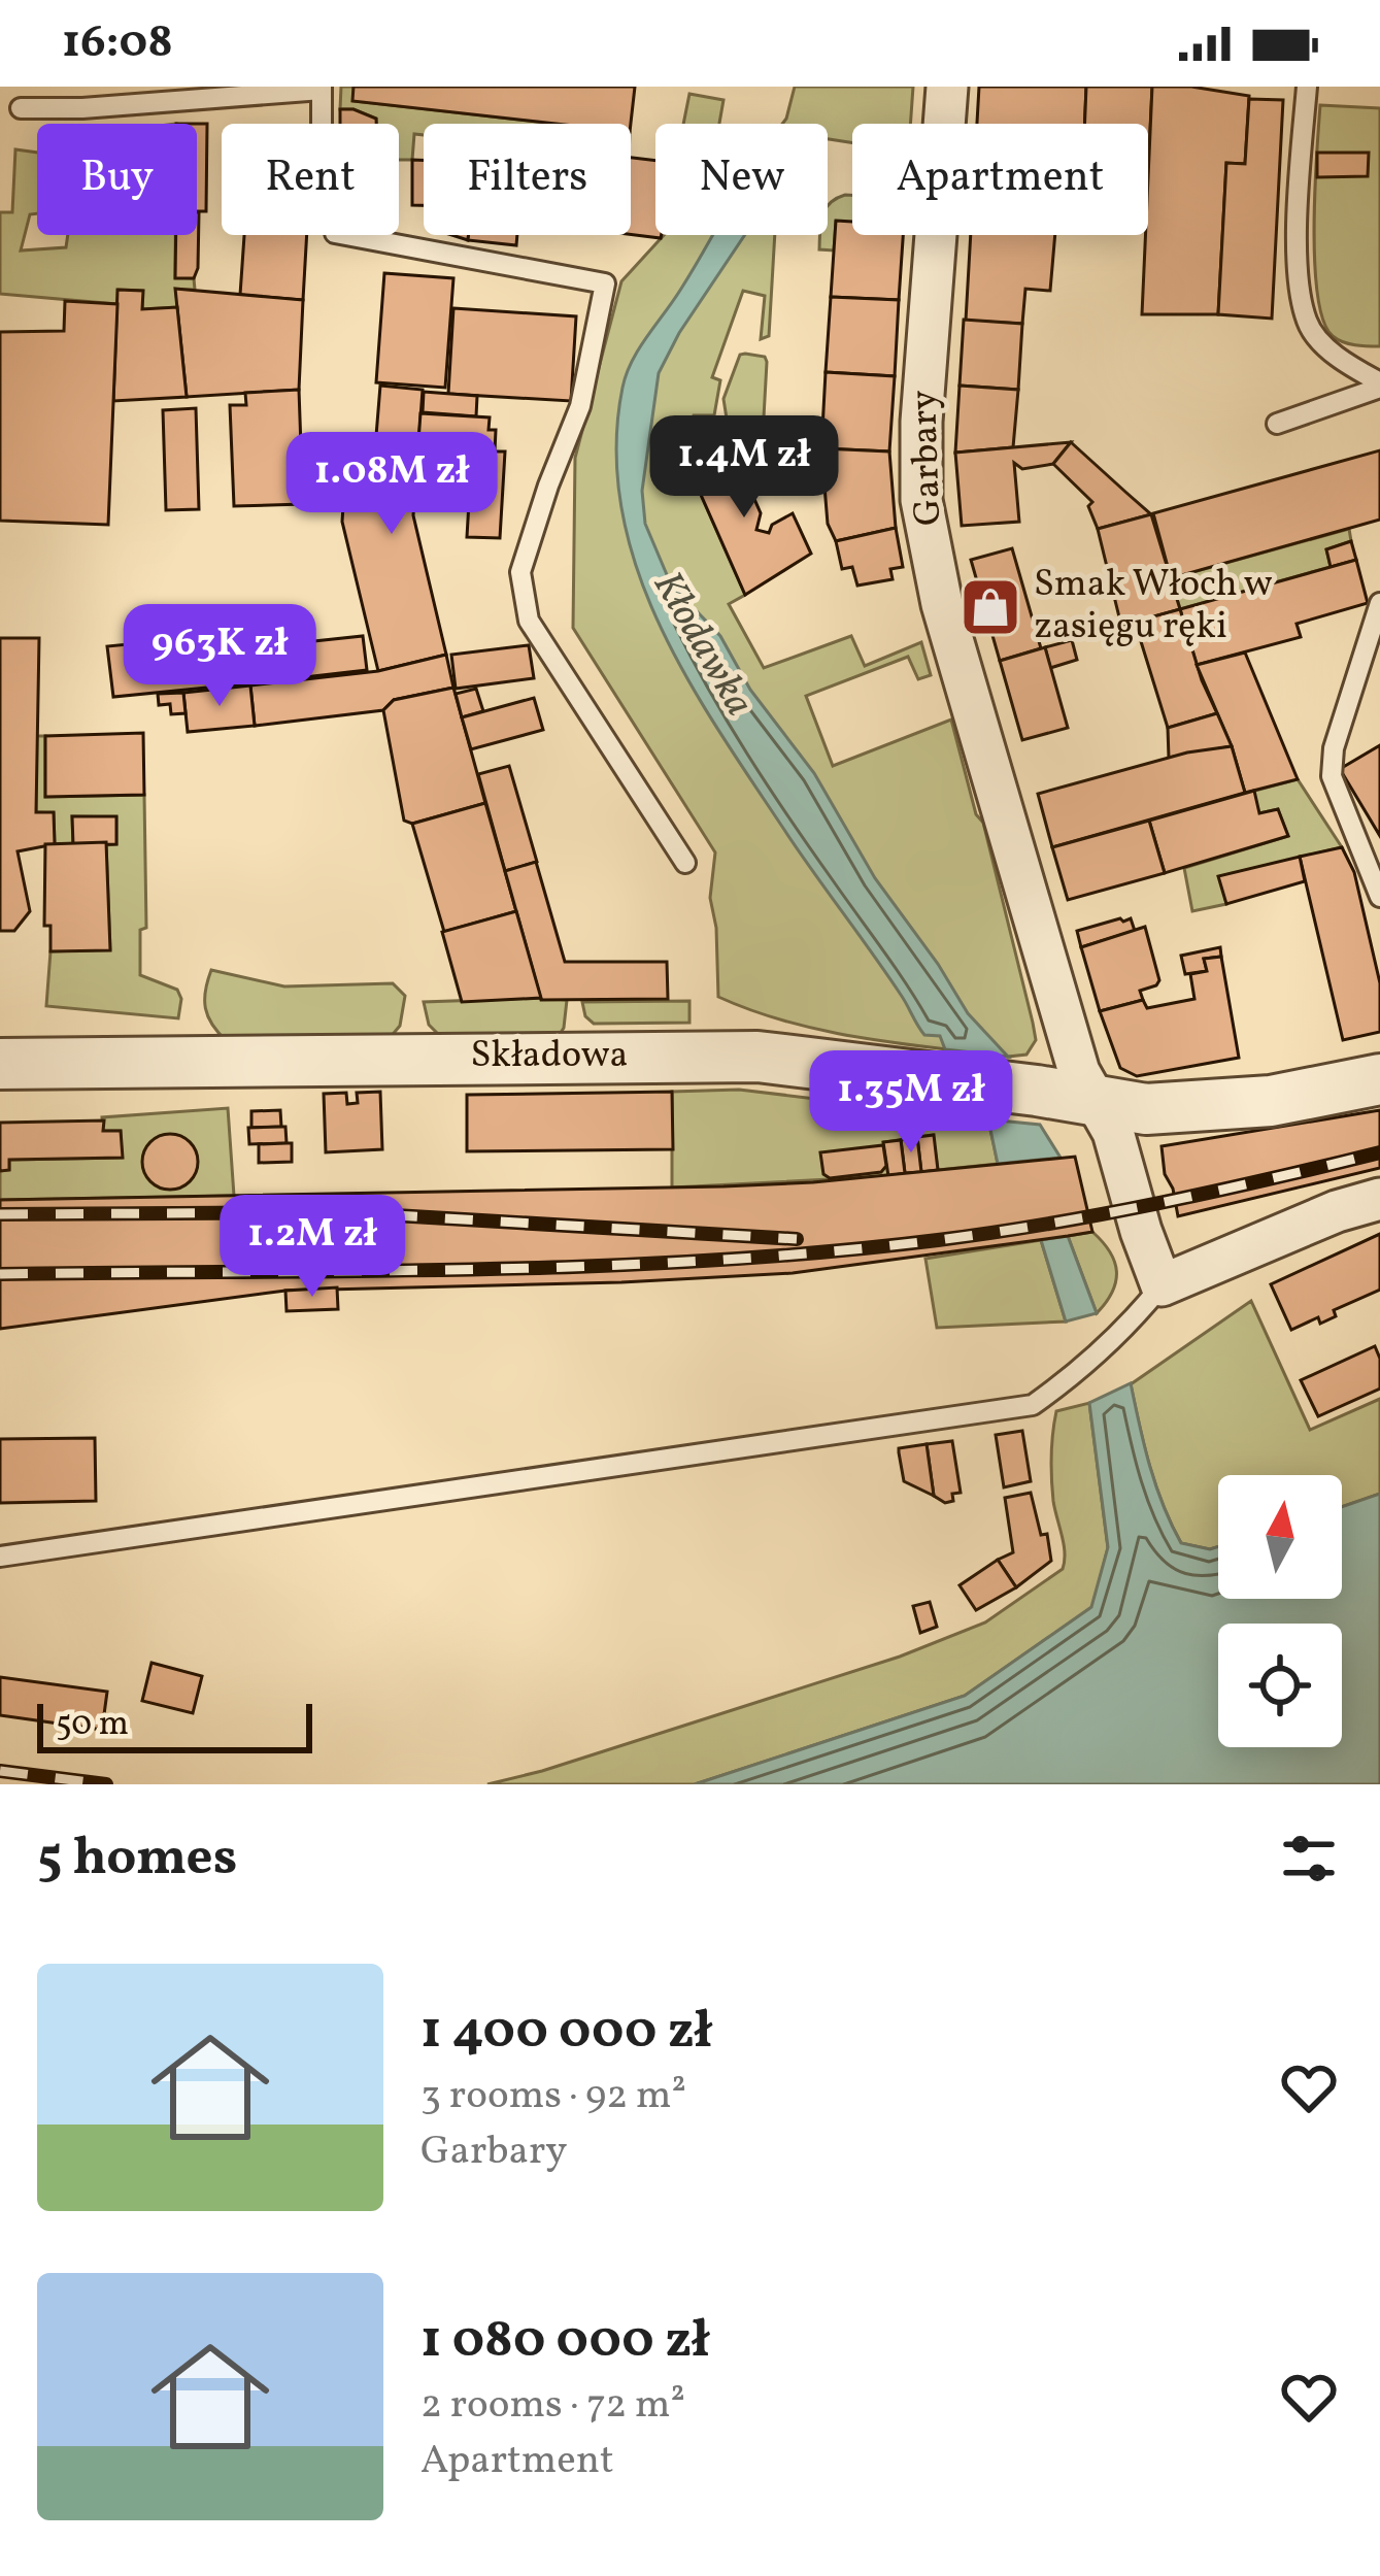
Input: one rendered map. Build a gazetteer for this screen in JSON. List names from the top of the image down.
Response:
{
  "streets": {
    "street": ["Garbary", "Składowa"]
  },
  "crossings": [
    ["Garbary", "Składowa"]
  ],
  "water": ["Kłodawka"],
  "places": {
    "shop": ["Smak Włoch w zasięgu ręki"]
  },
  "scale_bar": "50 m",
  "north": "top",
  "page": {
    "status": "16:08",
    "chip": [
      "Buy",
      "Rent",
      "Filters",
      "New",
      "Apartment"
    ],
    "price": [
      "1.4M zł",
      "1.08M zł",
      "963K zł",
      "1.35M zł",
      "1.2M zł"
    ],
    "scale": "50 m",
    "heading": "5 homes",
    "list": [
      {
        "name": "1 400 000 zł",
        "note": "3 rooms · 92 m² · Garbary"
      },
      {
        "name": "1 080 000 zł",
        "note": "2 rooms · 72 m² · Apartment"
      }
    ]
  }
}
